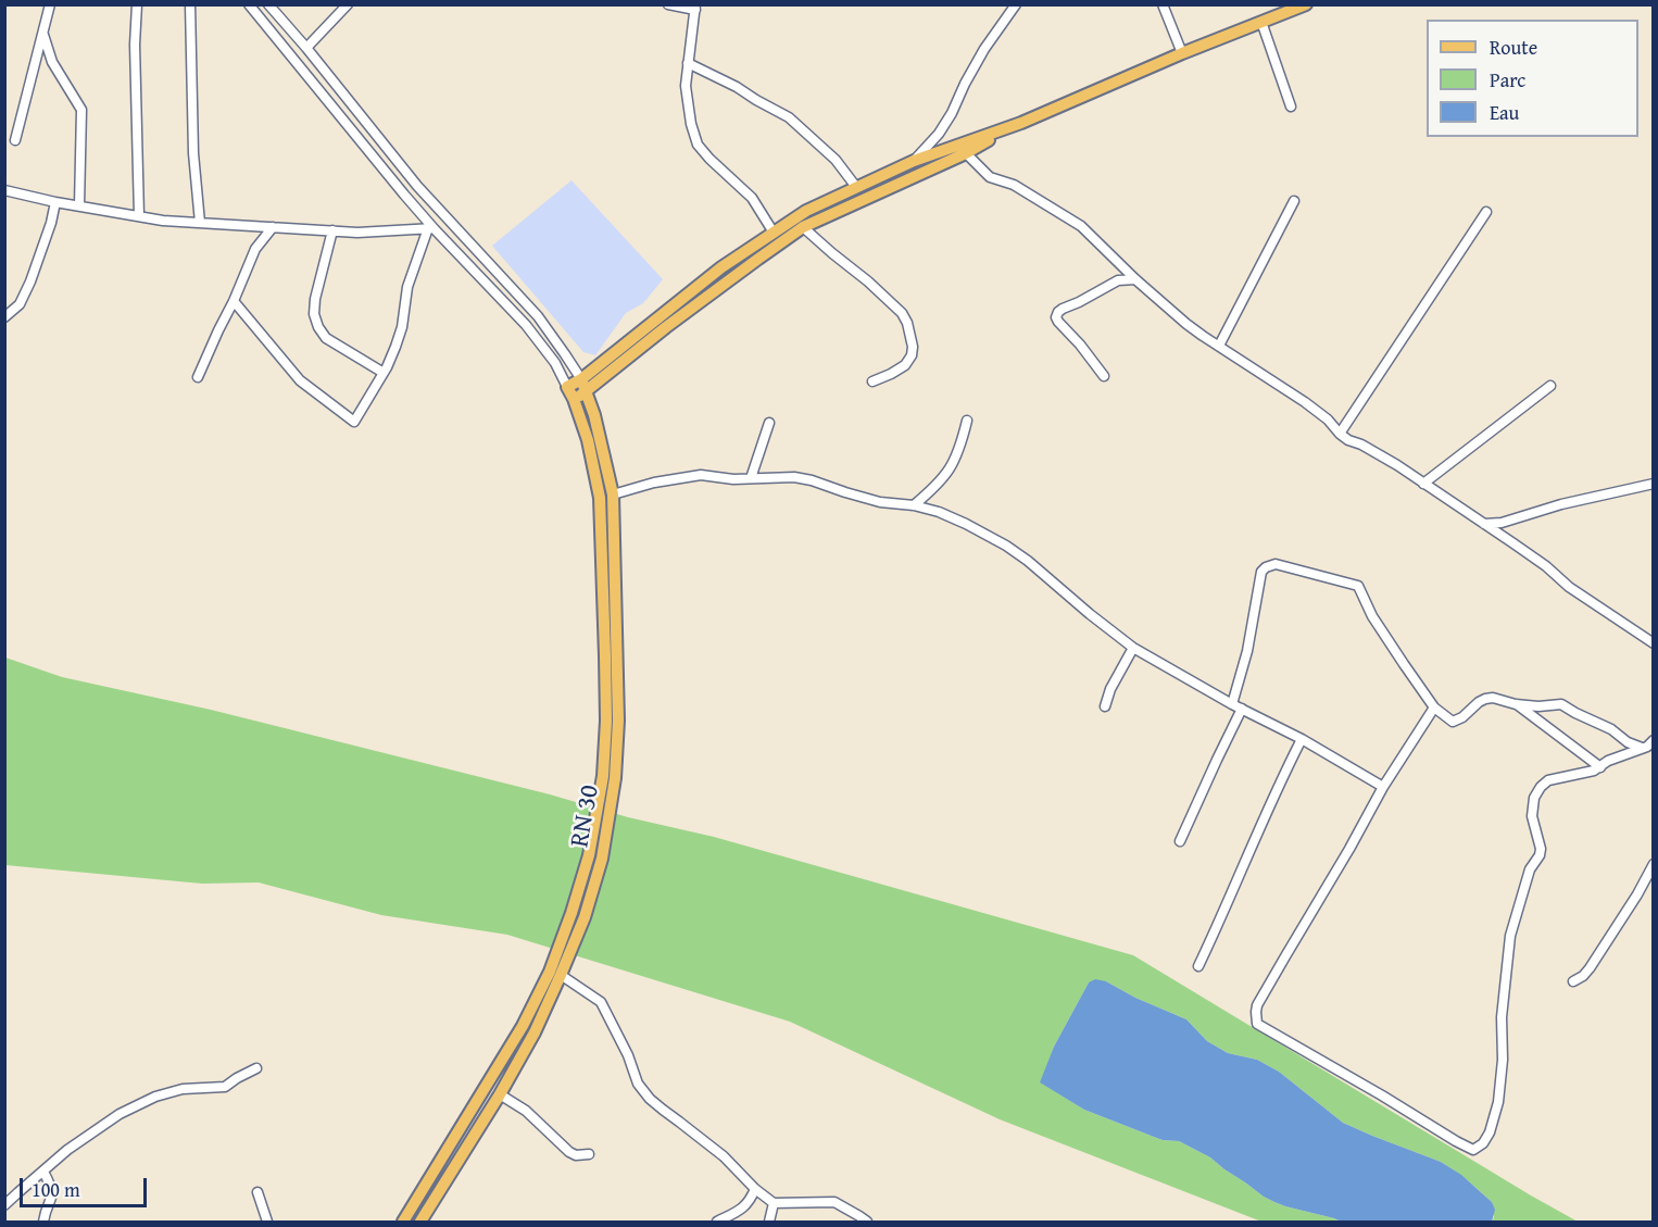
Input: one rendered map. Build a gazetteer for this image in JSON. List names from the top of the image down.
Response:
{
  "streets": {
    "main road": ["RN 30"]
  },
  "legend": ["Route", "Parc", "Eau"],
  "scale_bar": "100 m"
}
